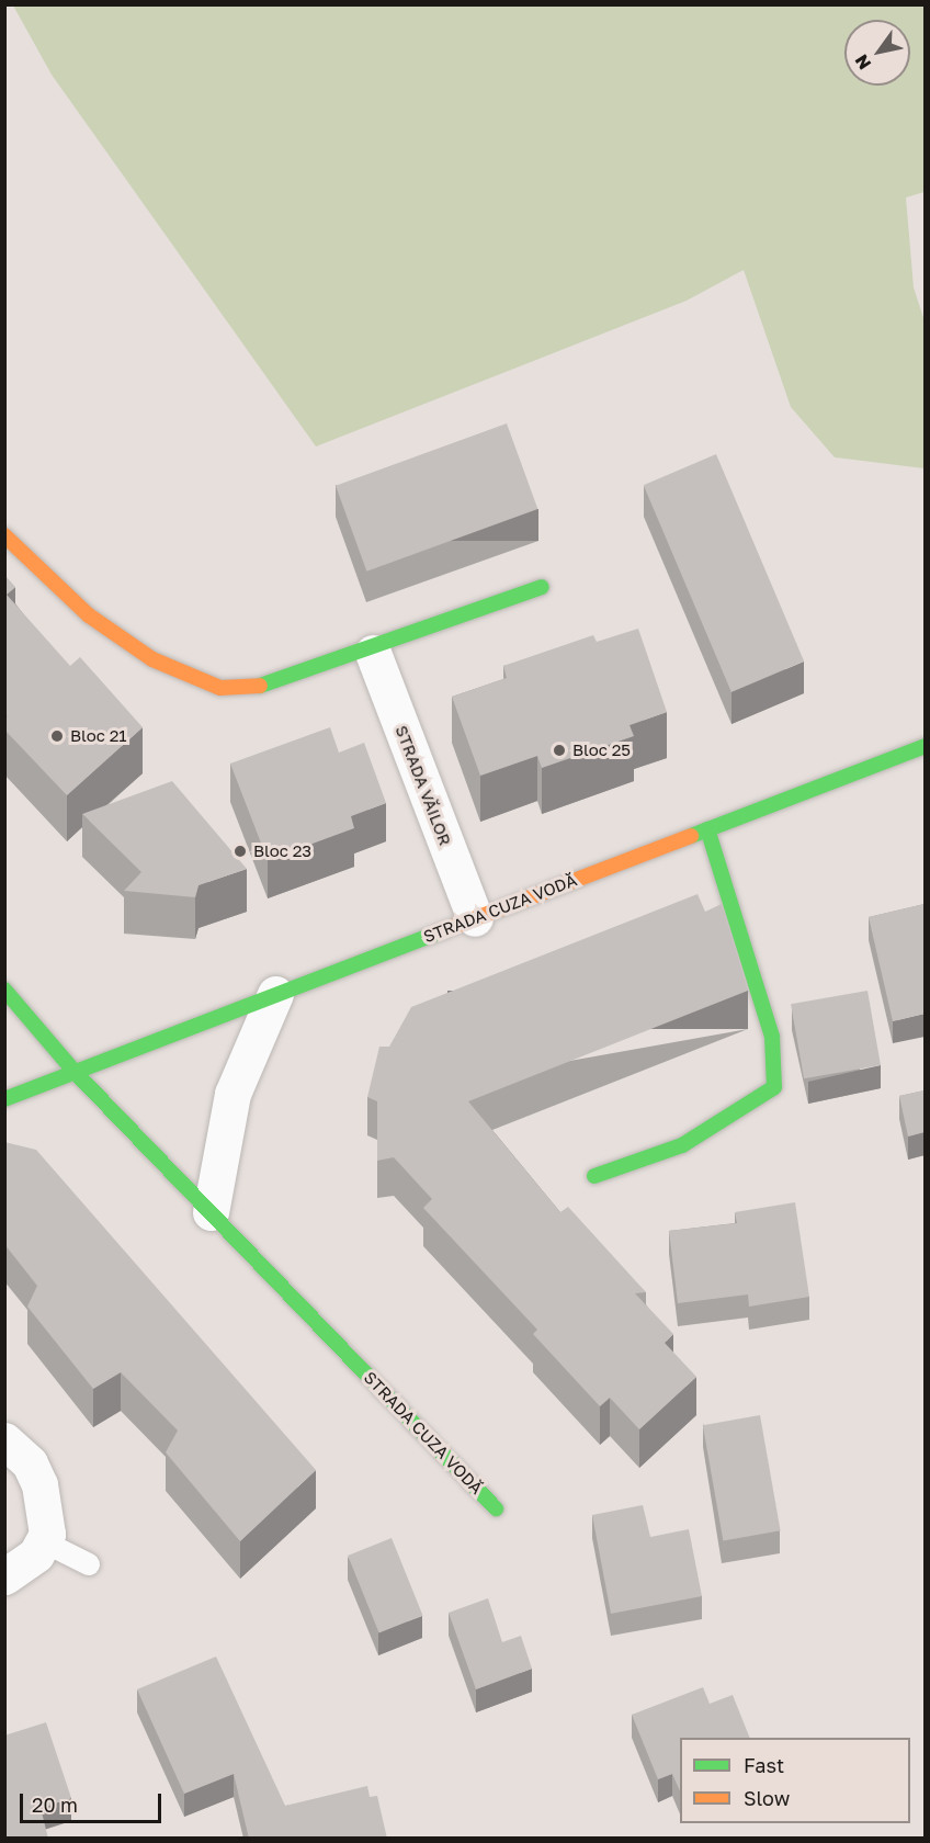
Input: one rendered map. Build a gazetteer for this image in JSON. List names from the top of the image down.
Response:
{
  "streets": {
    "street": ["STRADA VĂILOR", "STRADA CUZA VODĂ"]
  },
  "crossings": [
    ["STRADA VĂILOR", "STRADA CUZA VODĂ"]
  ],
  "places": ["Bloc 21", "Bloc 25", "Bloc 23"],
  "legend": ["Fast", "Slow"],
  "scale_bar": "20 m",
  "north": "bottom left"
}
